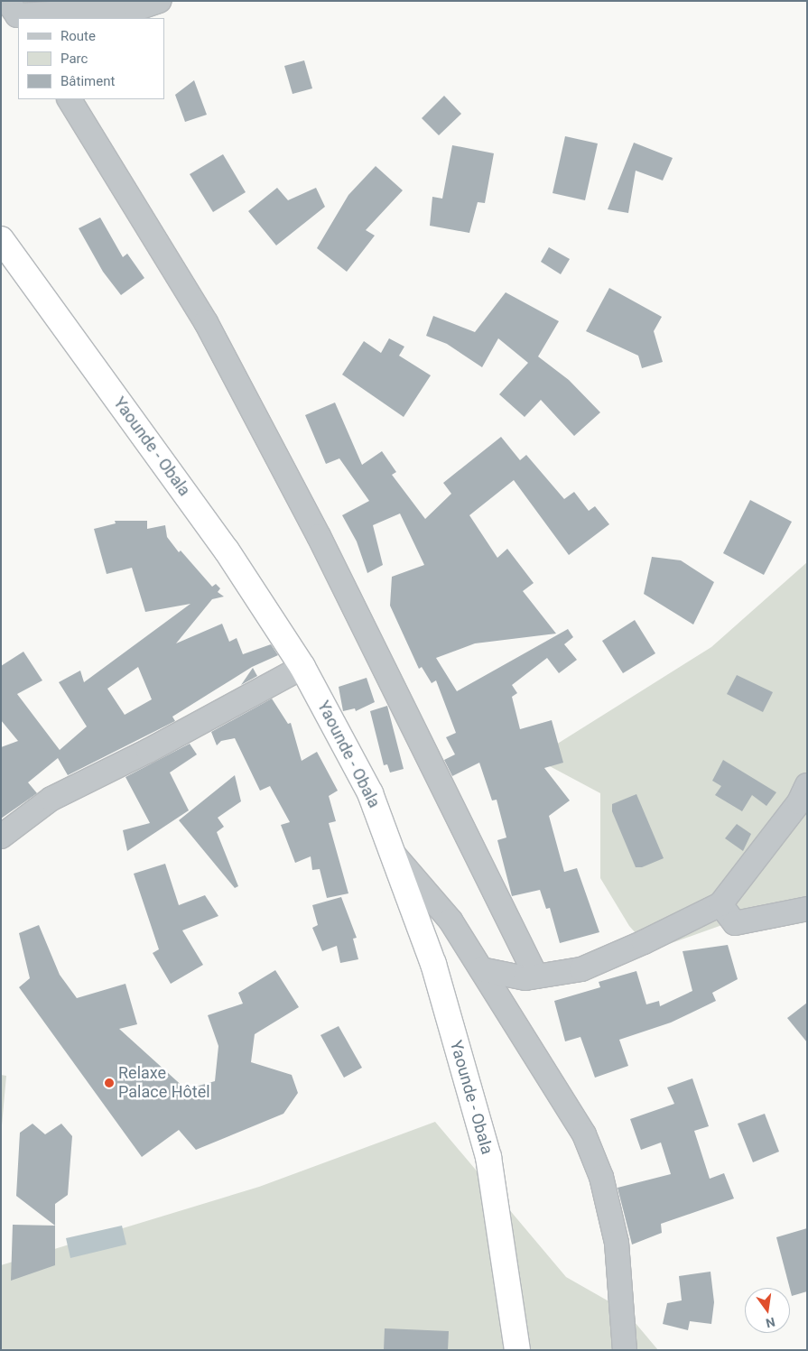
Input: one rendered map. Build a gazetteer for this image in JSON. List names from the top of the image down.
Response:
{
  "streets": {
    "highway": ["Yaounde - Obala"]
  },
  "places": ["Relaxe Palace Hôtel"],
  "legend": ["Route", "Parc", "Bâtiment"],
  "north": "bottom"
}
